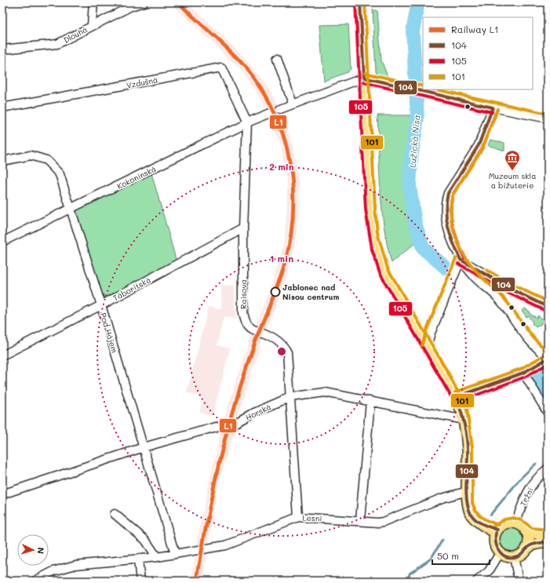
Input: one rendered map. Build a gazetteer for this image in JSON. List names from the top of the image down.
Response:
{
  "streets": {
    "street": [
      "Dlouhá",
      "Vzdušná",
      "Kokonínská",
      "Táboritská",
      "Raisova",
      "Pod Hájem",
      "Horská",
      "Tržní",
      "Lesní"
    ]
  },
  "crossings": [
    ["Vzdušná", "Kokonínská"],
    ["Vzdušná", "Raisova"],
    ["Kokonínská", "Raisova"],
    ["Kokonínská", "Pod Hájem"],
    ["Táboritská", "Raisova"],
    ["Táboritská", "Pod Hájem"],
    ["Raisova", "Horská"],
    ["Raisova", "Lesní"],
    ["Pod Hájem", "Horská"],
    ["Pod Hájem", "Lesní"]
  ],
  "water": ["Lužická Nisa"],
  "places": {
    "museum": ["Muzeum skla a bižuterie"],
    "other": ["Jablonec nad Nisou centrum"]
  },
  "lines": [
    "rail line L1",
    "transit line 104",
    "transit line 105",
    "transit line 101"
  ],
  "legend": [
    "Railway L1",
    "104",
    "105",
    "101"
  ],
  "scale_bar": "50 m",
  "north": "right",
  "rings": ["2 min", "1 min"]
}
